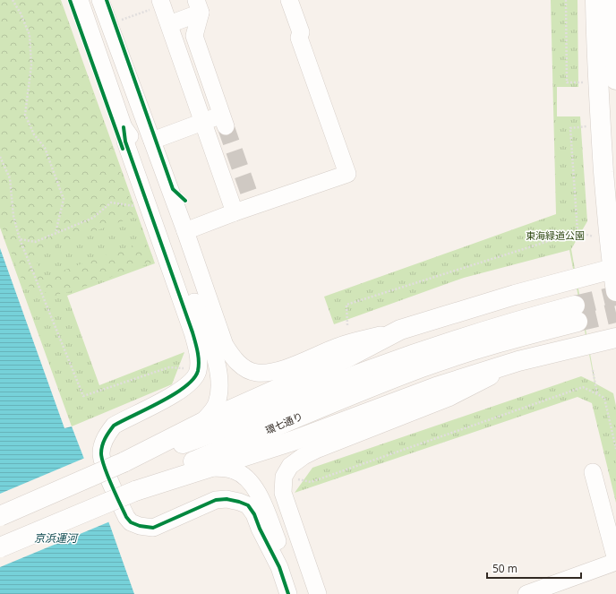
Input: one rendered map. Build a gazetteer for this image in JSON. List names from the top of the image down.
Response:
{
  "streets": {
    "main road": ["環七通り"]
  },
  "water": ["京浜運河"],
  "parks": ["東海緑道公園"],
  "scale_bar": "50 m"
}
